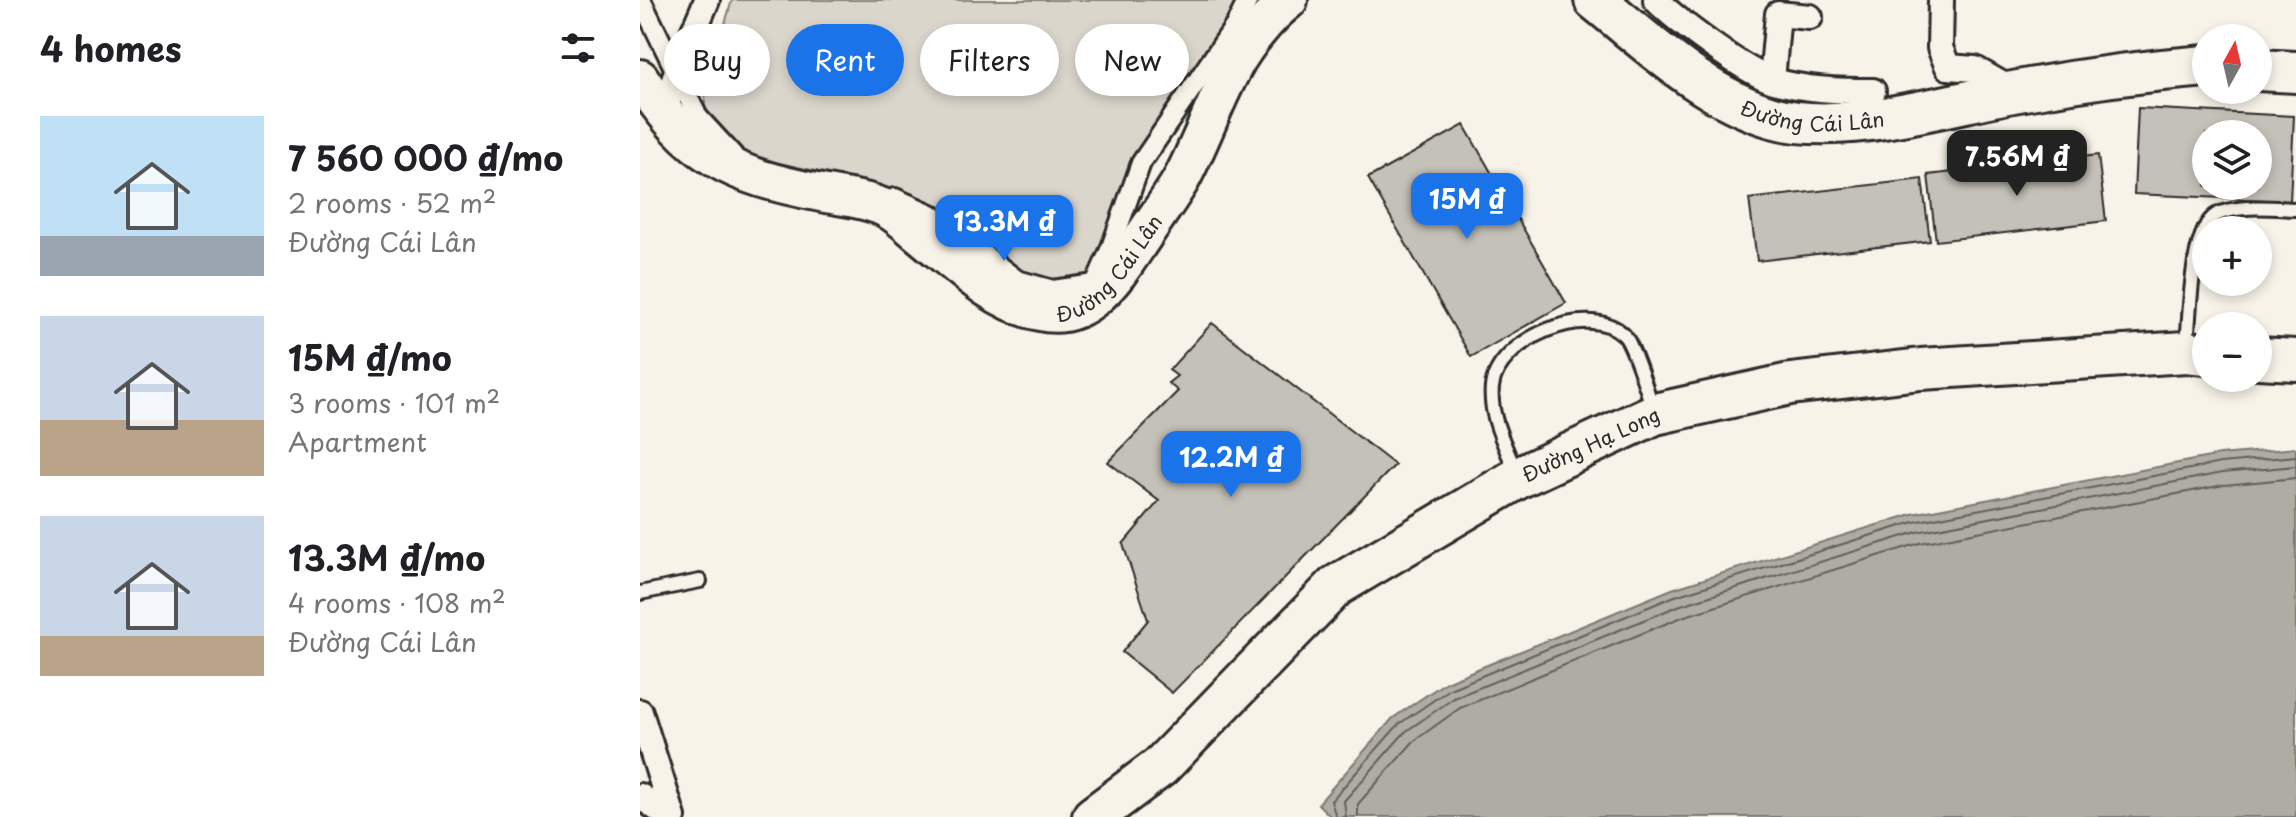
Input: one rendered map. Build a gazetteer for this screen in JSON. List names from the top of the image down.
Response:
{
  "streets": {
    "main road": ["Đường Cái Lân", "Đường Hạ Long"]
  },
  "north": "top",
  "page": {
    "heading": "4 homes",
    "map_buttons": ["+", "−"],
    "chip": [
      "Buy",
      "Rent",
      "Filters",
      "New"
    ],
    "list": [
      {
        "name": "7 560 000 ₫/mo",
        "note": "2 rooms · 52 m² · Đường Cái Lân"
      },
      {
        "name": "15M ₫/mo",
        "note": "3 rooms · 101 m² · Apartment"
      },
      {
        "name": "13.3M ₫/mo",
        "note": "4 rooms · 108 m² · Đường Cái Lân"
      }
    ],
    "price": [
      "7.56M ₫",
      "15M ₫",
      "13.3M ₫",
      "12.2M ₫"
    ]
  }
}
